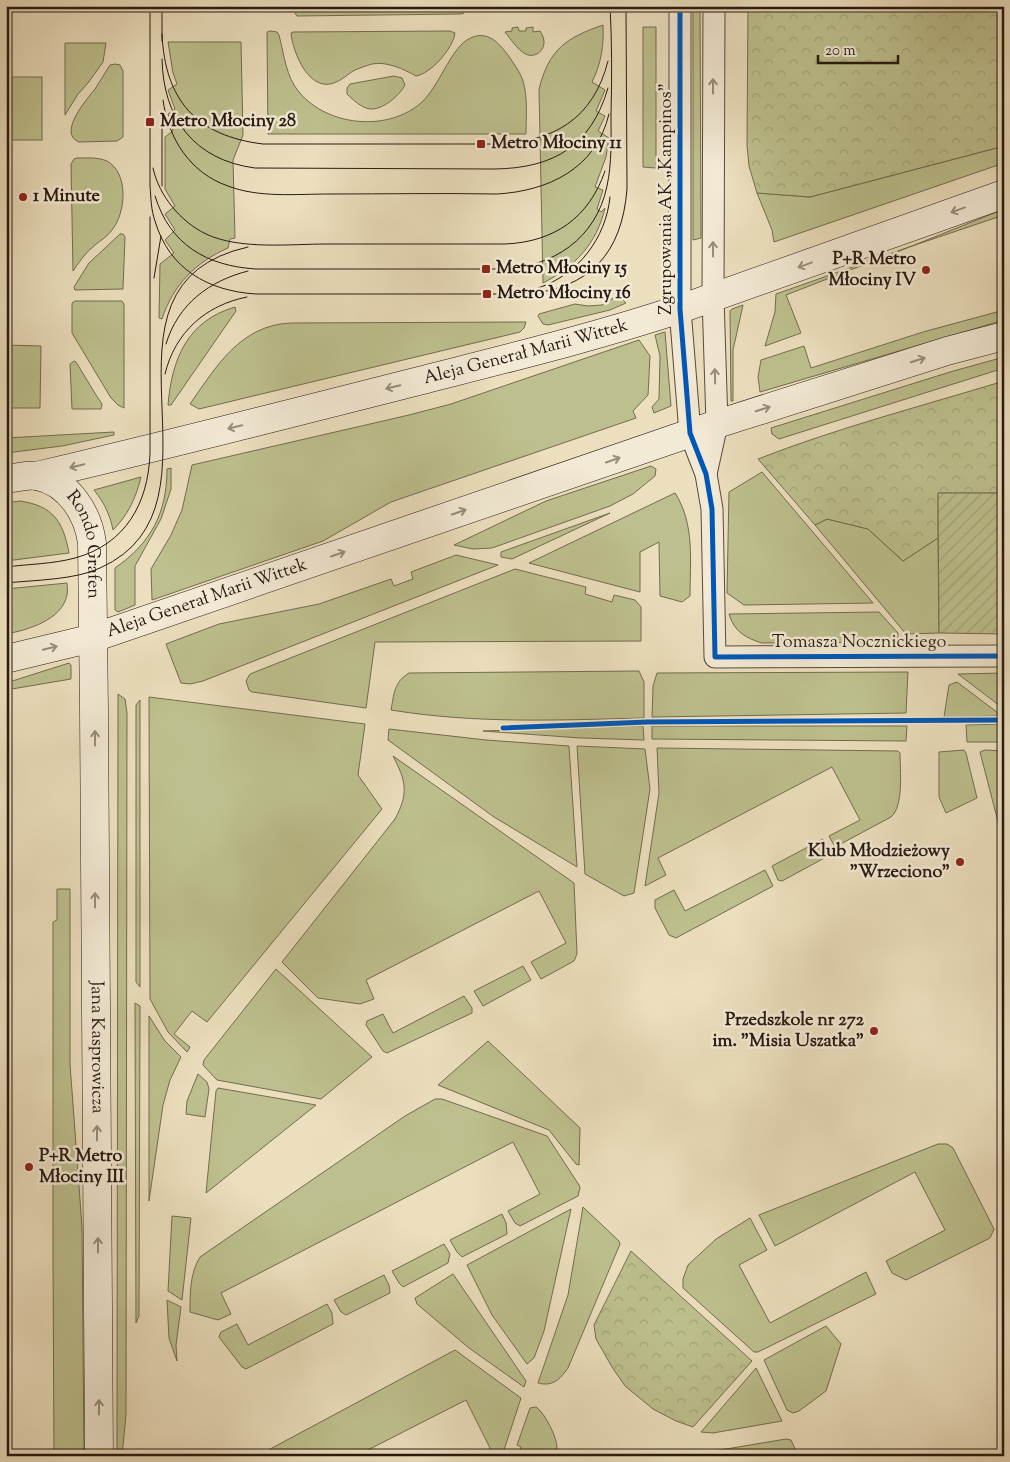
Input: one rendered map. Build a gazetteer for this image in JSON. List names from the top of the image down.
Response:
{
  "streets": {
    "main road": ["Aleja Generał Marii Wittek", "Rondo Grafen", "Jana Kasprowicza"],
    "street": ["Zgrupowania AK „Kampinos”", "Tomasza Nocznickiego"]
  },
  "crossings": [
    ["Zgrupowania AK „Kampinos”", "Aleja Generał Marii Wittek"],
    ["Zgrupowania AK „Kampinos”", "Tomasza Nocznickiego"],
    ["Aleja Generał Marii Wittek", "Rondo Grafen"],
    ["Aleja Generał Marii Wittek", "Jana Kasprowicza"],
    ["Rondo Grafen", "Jana Kasprowicza"]
  ],
  "one_way": ["Jana Kasprowicza"],
  "places": {
    "transit": [
      "Metro Młociny 28",
      "Metro Młociny 11",
      "Metro Młociny 15",
      "Metro Młociny 16"
    ],
    "other": [
      "1 Minute",
      "P+R Metro Młociny IV",
      "Klub Młodzieżowy \"Wrzeciono\"",
      "Przedszkole nr 272 im. \"Misia Uszatka\"",
      "P+R Metro Młociny III"
    ]
  },
  "scale_bar": "20 m"
}
